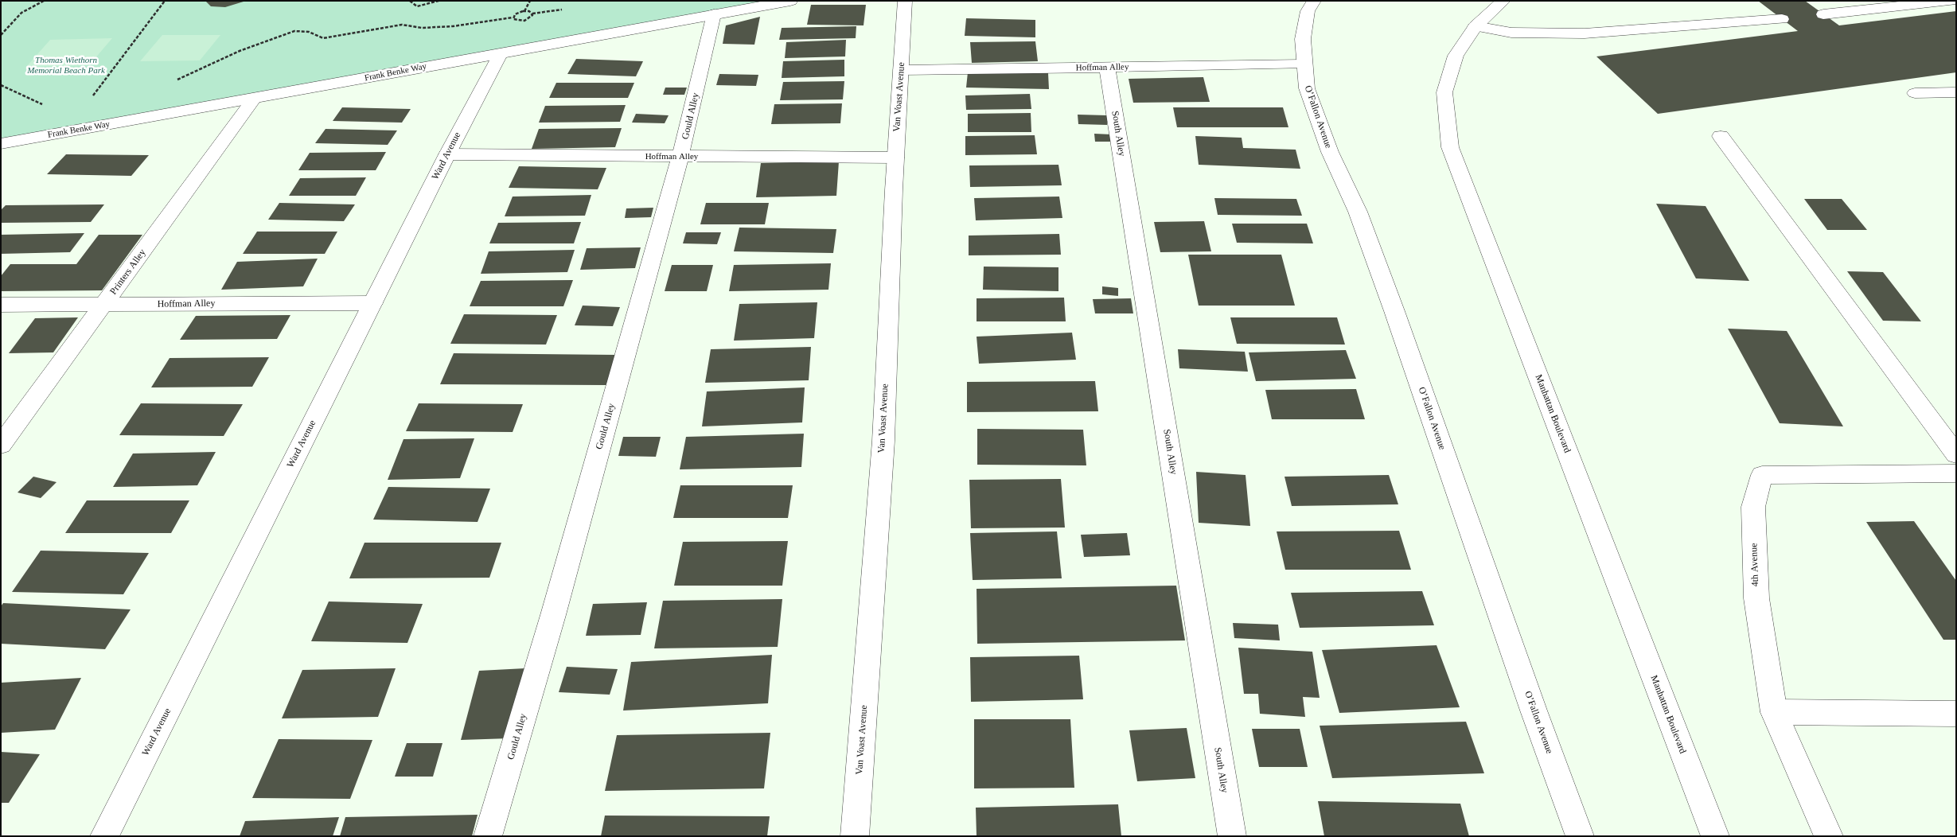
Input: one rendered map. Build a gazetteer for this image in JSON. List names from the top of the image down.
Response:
{
  "streets": {
    "street": [
      "Hoffman Alley",
      "Frank Benke Way",
      "Van Voast Avenue",
      "Gould Alley",
      "O’Fallon Avenue",
      "South Alley",
      "Ward Avenue",
      "Printers Alley",
      "Manhattan Boulevard",
      "4th Avenue"
    ]
  },
  "crossings": [
    ["Hoffman Alley", "Van Voast Avenue"],
    ["Hoffman Alley", "Gould Alley"],
    ["Hoffman Alley", "O’Fallon Avenue"],
    ["Hoffman Alley", "South Alley"],
    ["Hoffman Alley", "Ward Avenue"],
    ["Hoffman Alley", "Printers Alley"],
    ["Frank Benke Way", "Gould Alley"],
    ["Frank Benke Way", "Ward Avenue"],
    ["Frank Benke Way", "Printers Alley"]
  ],
  "parks": ["Thomas Wiethorn Memorial Beach Park"]
}
